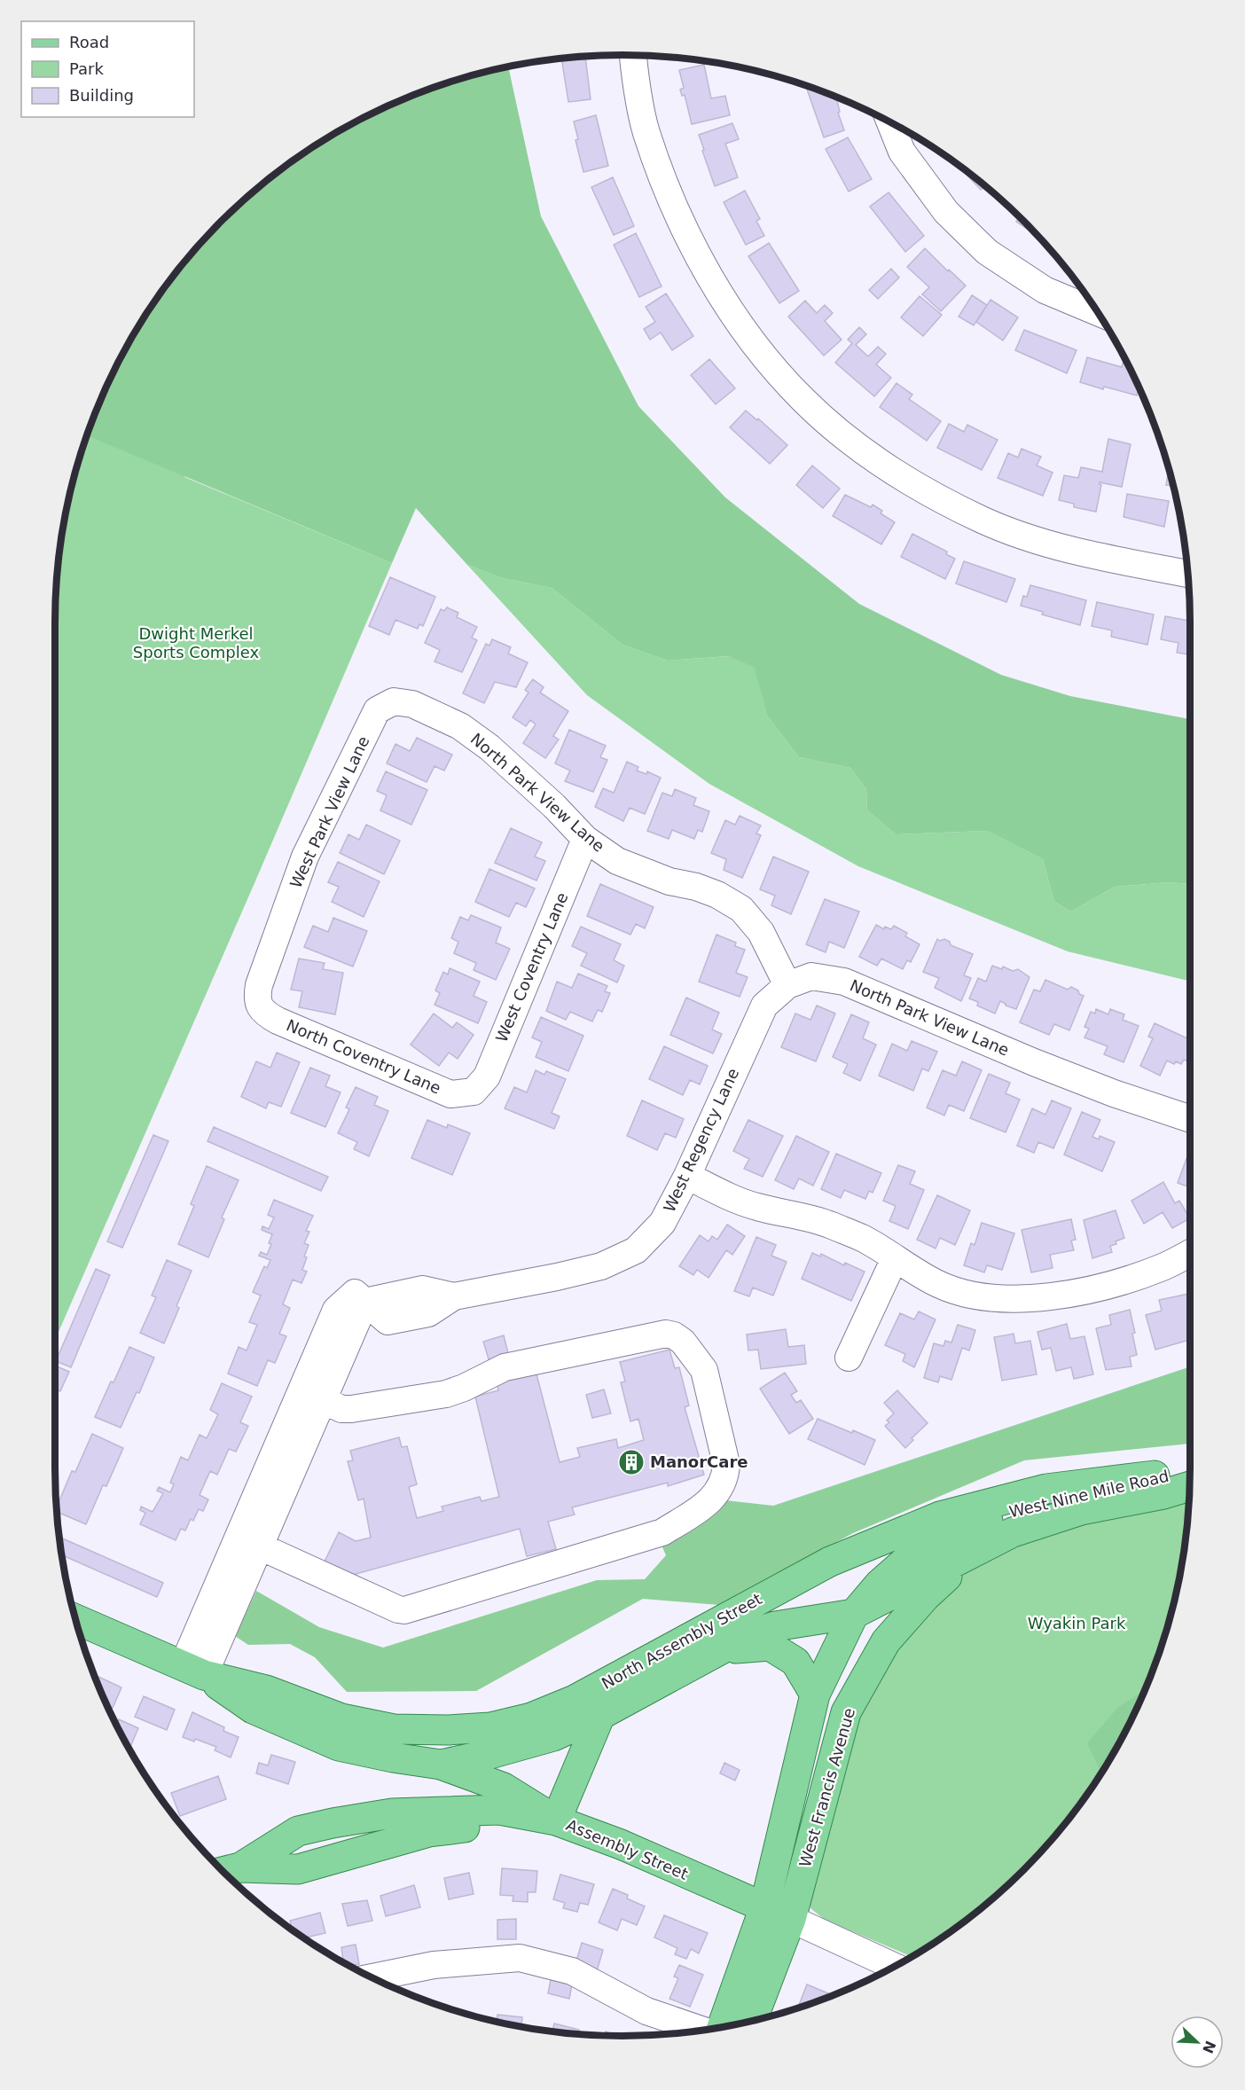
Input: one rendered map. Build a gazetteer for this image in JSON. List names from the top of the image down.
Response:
{
  "streets": {
    "main road": [
      "West Nine Mile Road",
      "North Assembly Street",
      "West Francis Avenue",
      "Assembly Street"
    ],
    "street": [
      "North Park View Lane",
      "West Park View Lane",
      "West Coventry Lane",
      "North Coventry Lane",
      "West Regency Lane"
    ]
  },
  "crossings": [
    ["North Park View Lane", "West Park View Lane"],
    ["North Park View Lane", "West Coventry Lane"],
    ["North Park View Lane", "West Regency Lane"],
    ["West Park View Lane", "North Coventry Lane"],
    ["West Coventry Lane", "North Coventry Lane"],
    ["West Nine Mile Road", "North Assembly Street"],
    ["West Nine Mile Road", "West Francis Avenue"],
    ["North Assembly Street", "West Francis Avenue"],
    ["West Francis Avenue", "Assembly Street"]
  ],
  "parks": ["Dwight Merkel Sports Complex", "Wyakin Park"],
  "places": {
    "building": ["ManorCare"]
  },
  "legend": ["Road", "Park", "Building"],
  "north": "bottom right"
}
